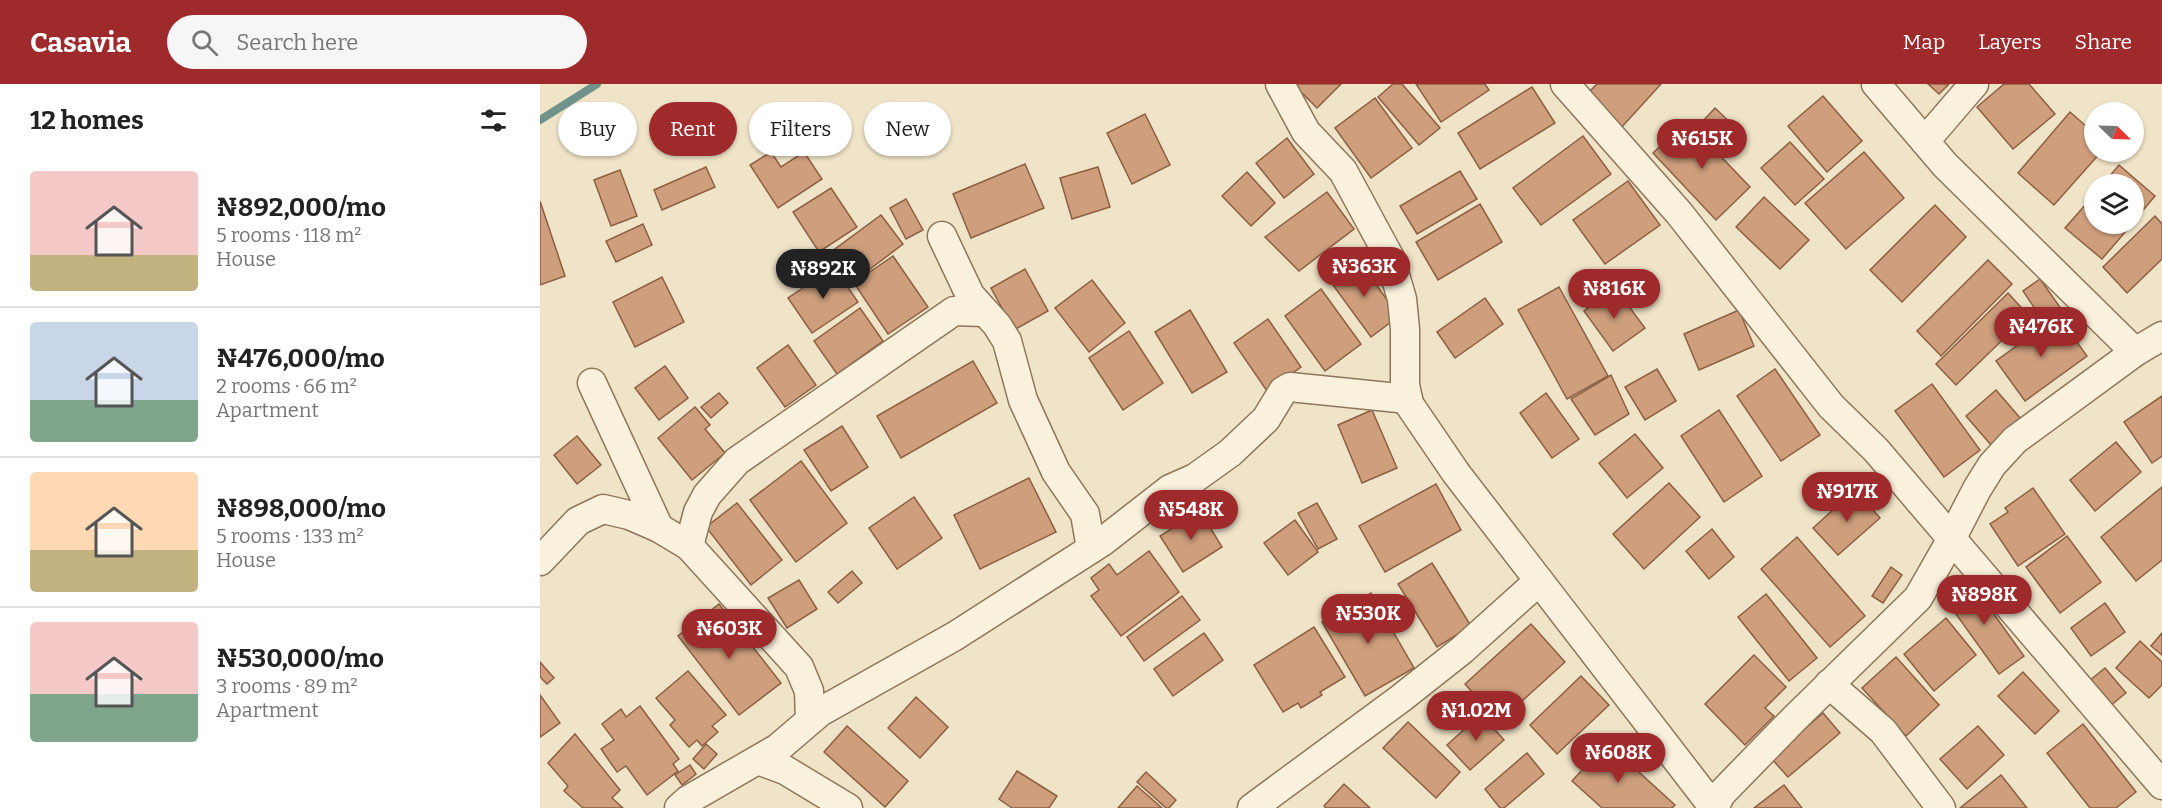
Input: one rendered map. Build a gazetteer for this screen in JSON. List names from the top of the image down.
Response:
{
  "north": "bottom right",
  "page": {
    "header": "Casavia",
    "search": "Search here",
    "nav": ["Map", "Layers", "Share"],
    "heading": "12 homes",
    "chip": [
      "Buy",
      "Rent",
      "Filters",
      "New"
    ],
    "price": [
      "₦615K",
      "₦363K",
      "₦892K",
      "₦816K",
      "₦476K",
      "₦917K",
      "₦548K",
      "₦898K",
      "₦530K",
      "₦603K",
      "₦1.02M",
      "₦608K"
    ],
    "list": [
      {
        "name": "₦892,000/mo",
        "note": "5 rooms · 118 m² · House"
      },
      {
        "name": "₦476,000/mo",
        "note": "2 rooms · 66 m² · Apartment"
      },
      {
        "name": "₦898,000/mo",
        "note": "5 rooms · 133 m² · House"
      },
      {
        "name": "₦530,000/mo",
        "note": "3 rooms · 89 m² · Apartment"
      }
    ]
  }
}
